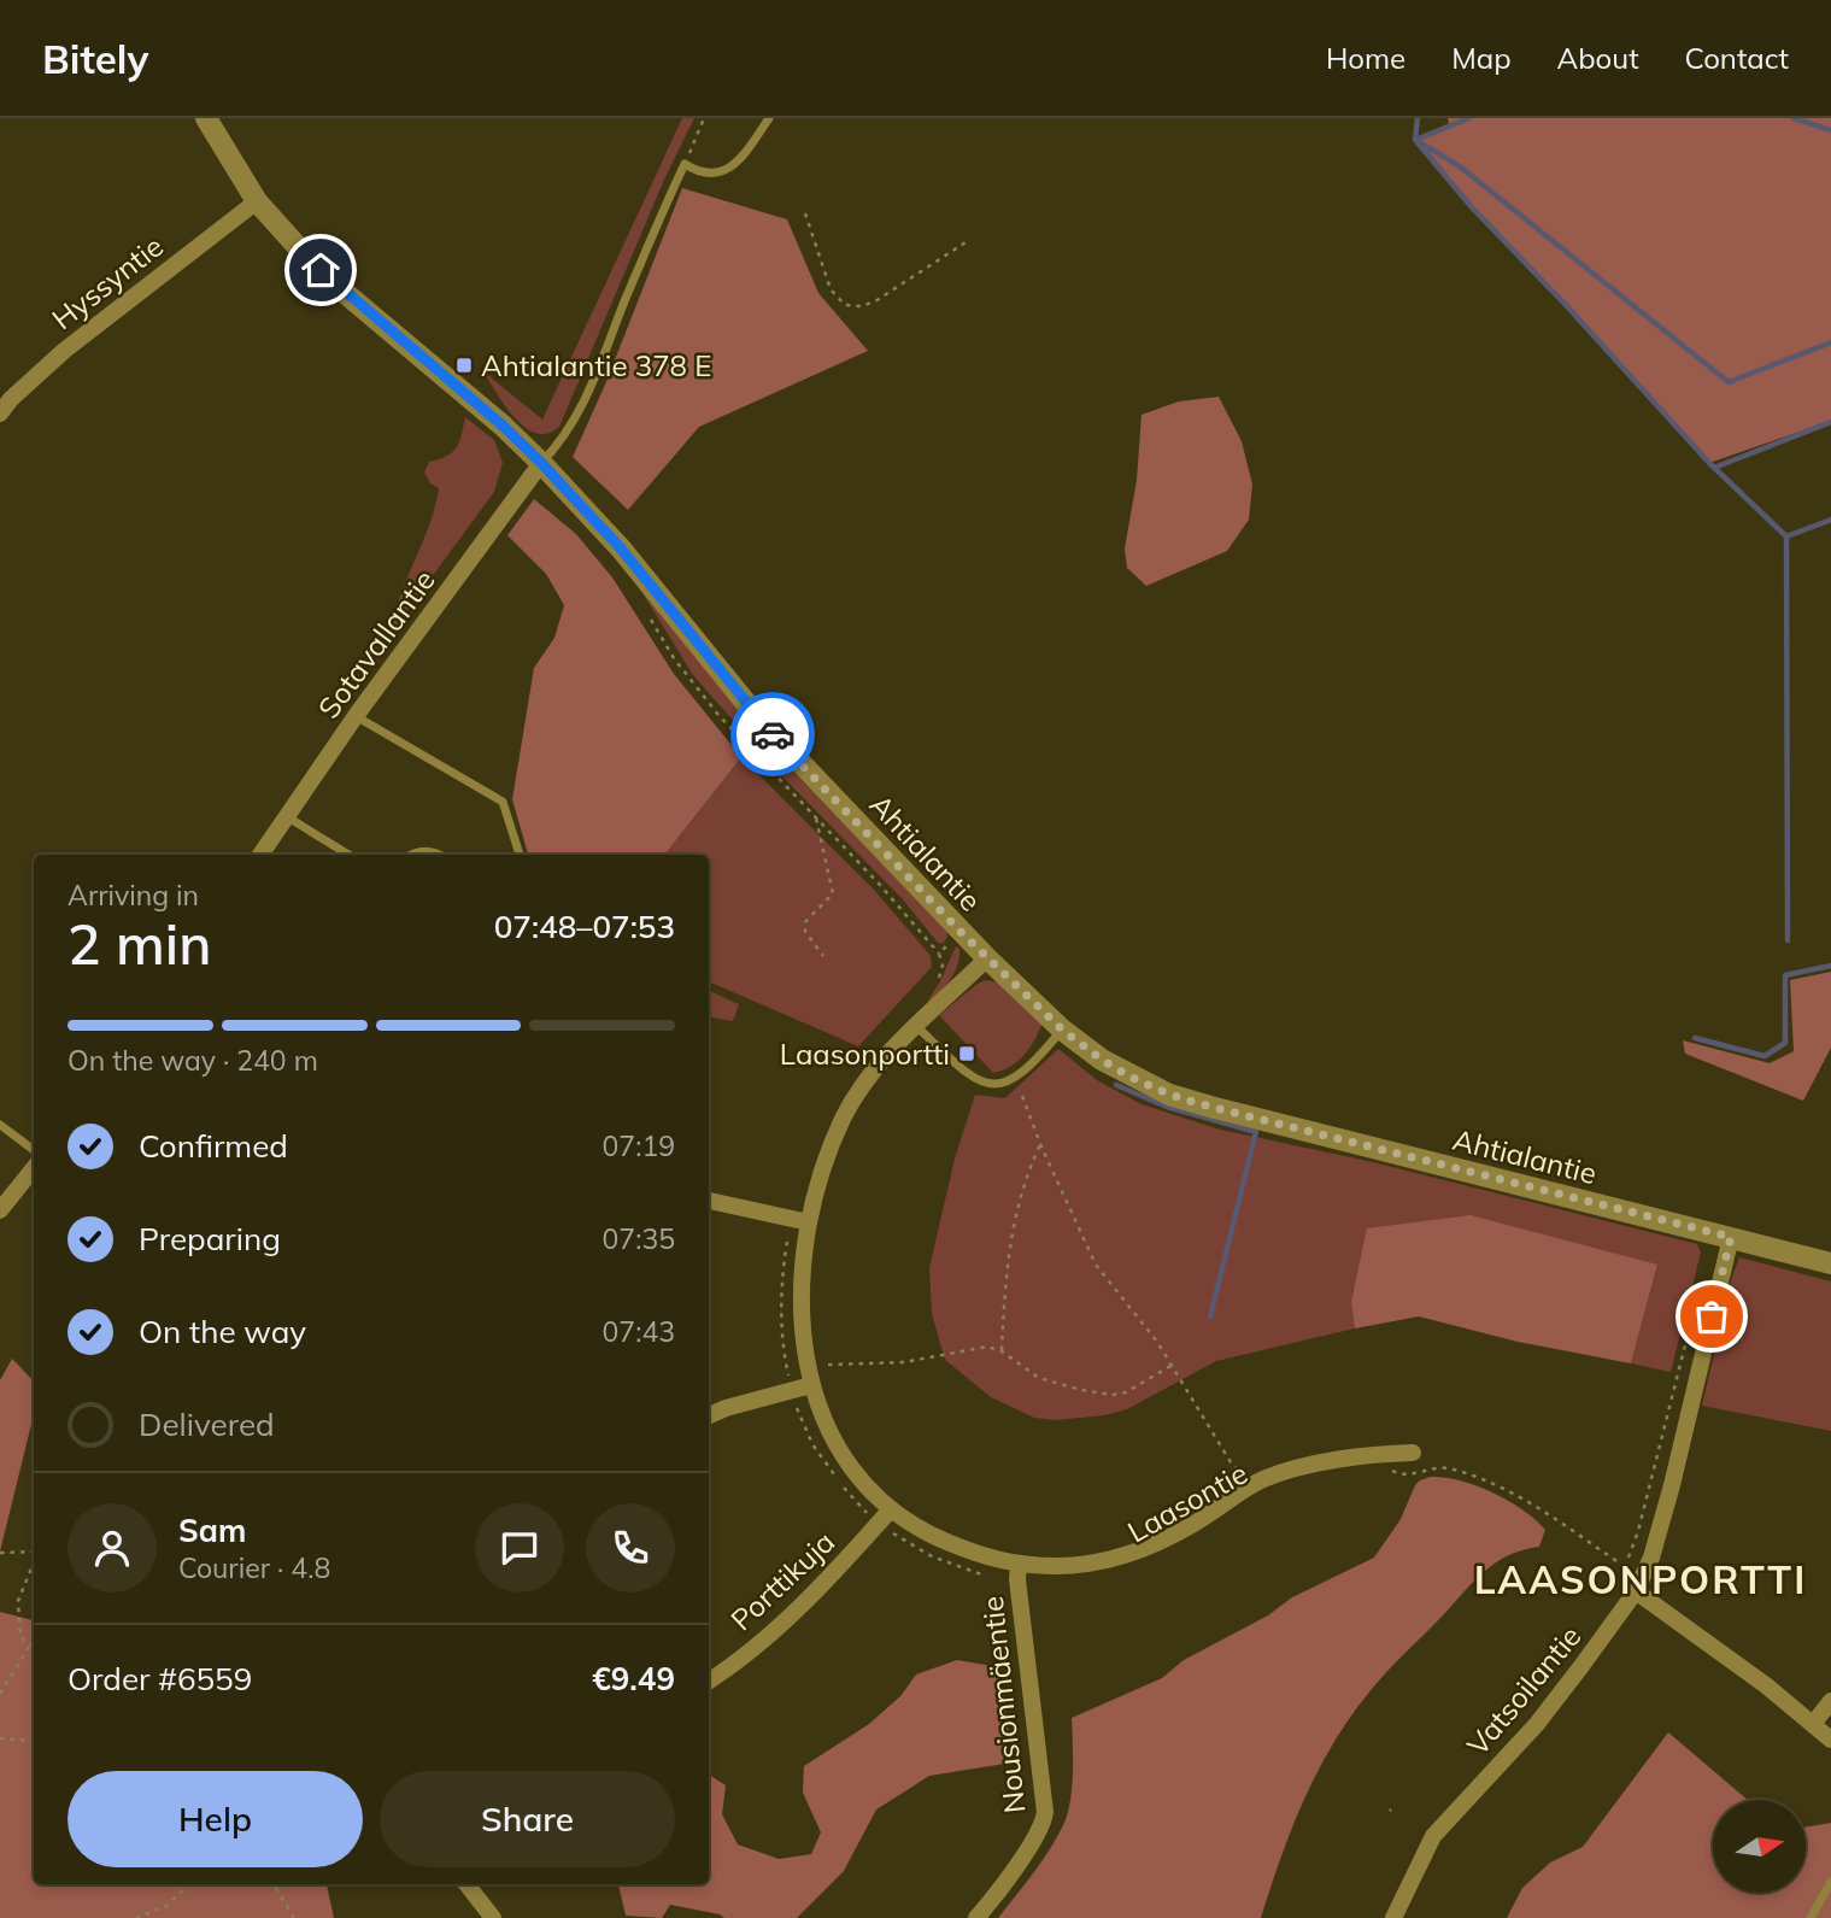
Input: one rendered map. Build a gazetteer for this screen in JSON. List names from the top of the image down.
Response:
{
  "streets": {
    "street": [
      "Hyssyntie",
      "Sotavallantie",
      "Ahtialantie",
      "Laasontie",
      "Porttikuja",
      "Vatsoilantie",
      "Nousionmäentie"
    ]
  },
  "crossings": [
    ["Hyssyntie", "Ahtialantie"],
    ["Sotavallantie", "Ahtialantie"],
    ["Ahtialantie", "Laasontie"],
    ["Ahtialantie", "Vatsoilantie"],
    ["Laasontie", "Porttikuja"],
    ["Laasontie", "Nousionmäentie"]
  ],
  "districts": ["LAASONPORTTI"],
  "places": {
    "transit": ["Ahtialantie 378 E", "Laasonportti"]
  },
  "north": "right",
  "page": {
    "header": "Bitely",
    "nav": [
      "Home",
      "Map",
      "About",
      "Contact"
    ],
    "heading": ["2 min", "Arriving in", "07:48–07:53"],
    "panel": [
      "Sam",
      "Courier · 4.8",
      "Order #6559",
      "€9.49"
    ],
    "bar": "On the way · 240 m",
    "list": [
      ["Confirmed", "07:19"],
      ["Preparing", "07:35"],
      ["On the way", "07:43"],
      "Delivered"
    ],
    "buttons": ["Help", "Share"]
  }
}
